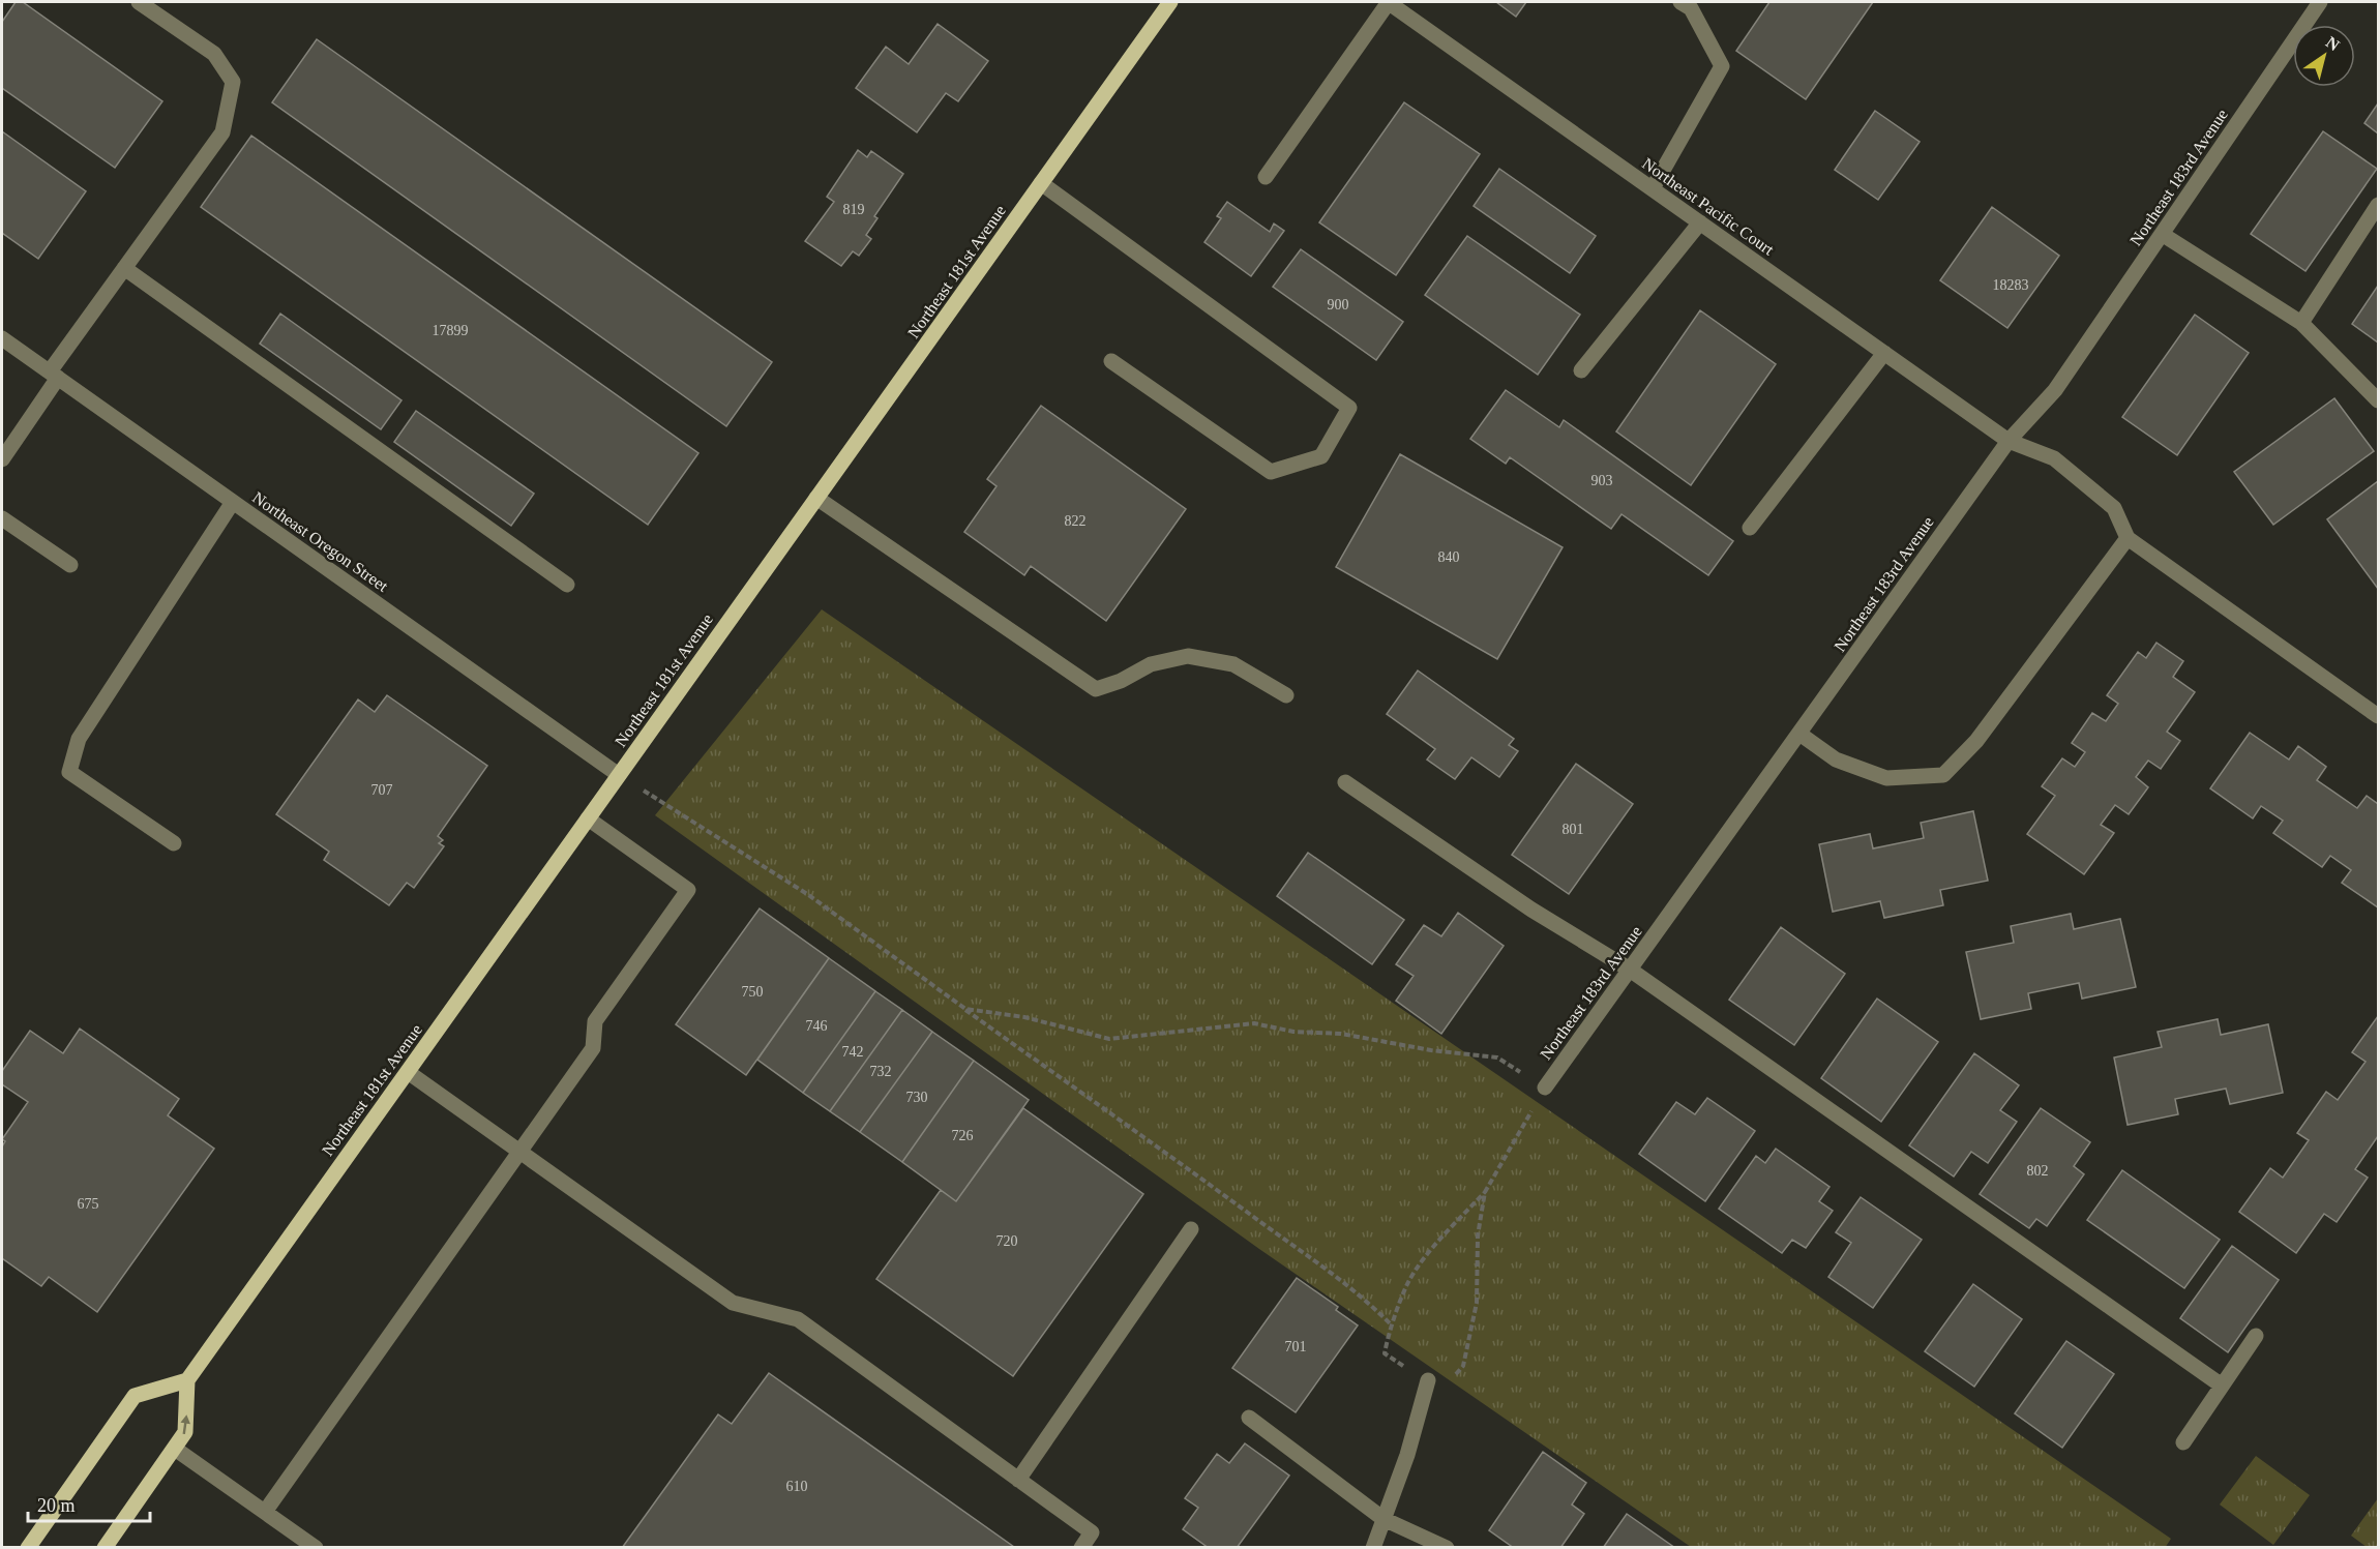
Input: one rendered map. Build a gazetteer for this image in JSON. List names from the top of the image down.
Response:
{
  "streets": {
    "main road": ["Northeast 181st Avenue"],
    "street": ["Northeast 183rd Avenue", "Northeast Pacific Court", "Northeast Oregon Street"]
  },
  "crossings": [
    ["Northeast 183rd Avenue", "Northeast Pacific Court"],
    ["Northeast 181st Avenue", "Northeast Oregon Street"]
  ],
  "house_numbers": [
    "819",
    "18283",
    "900",
    "17899",
    "903",
    "822",
    "840",
    "707",
    "801",
    "750",
    "746",
    "742",
    "732",
    "730",
    "726",
    "802",
    "675",
    "720",
    "701",
    "610"
  ],
  "scale_bar": "20 m",
  "north": "top right"
}
